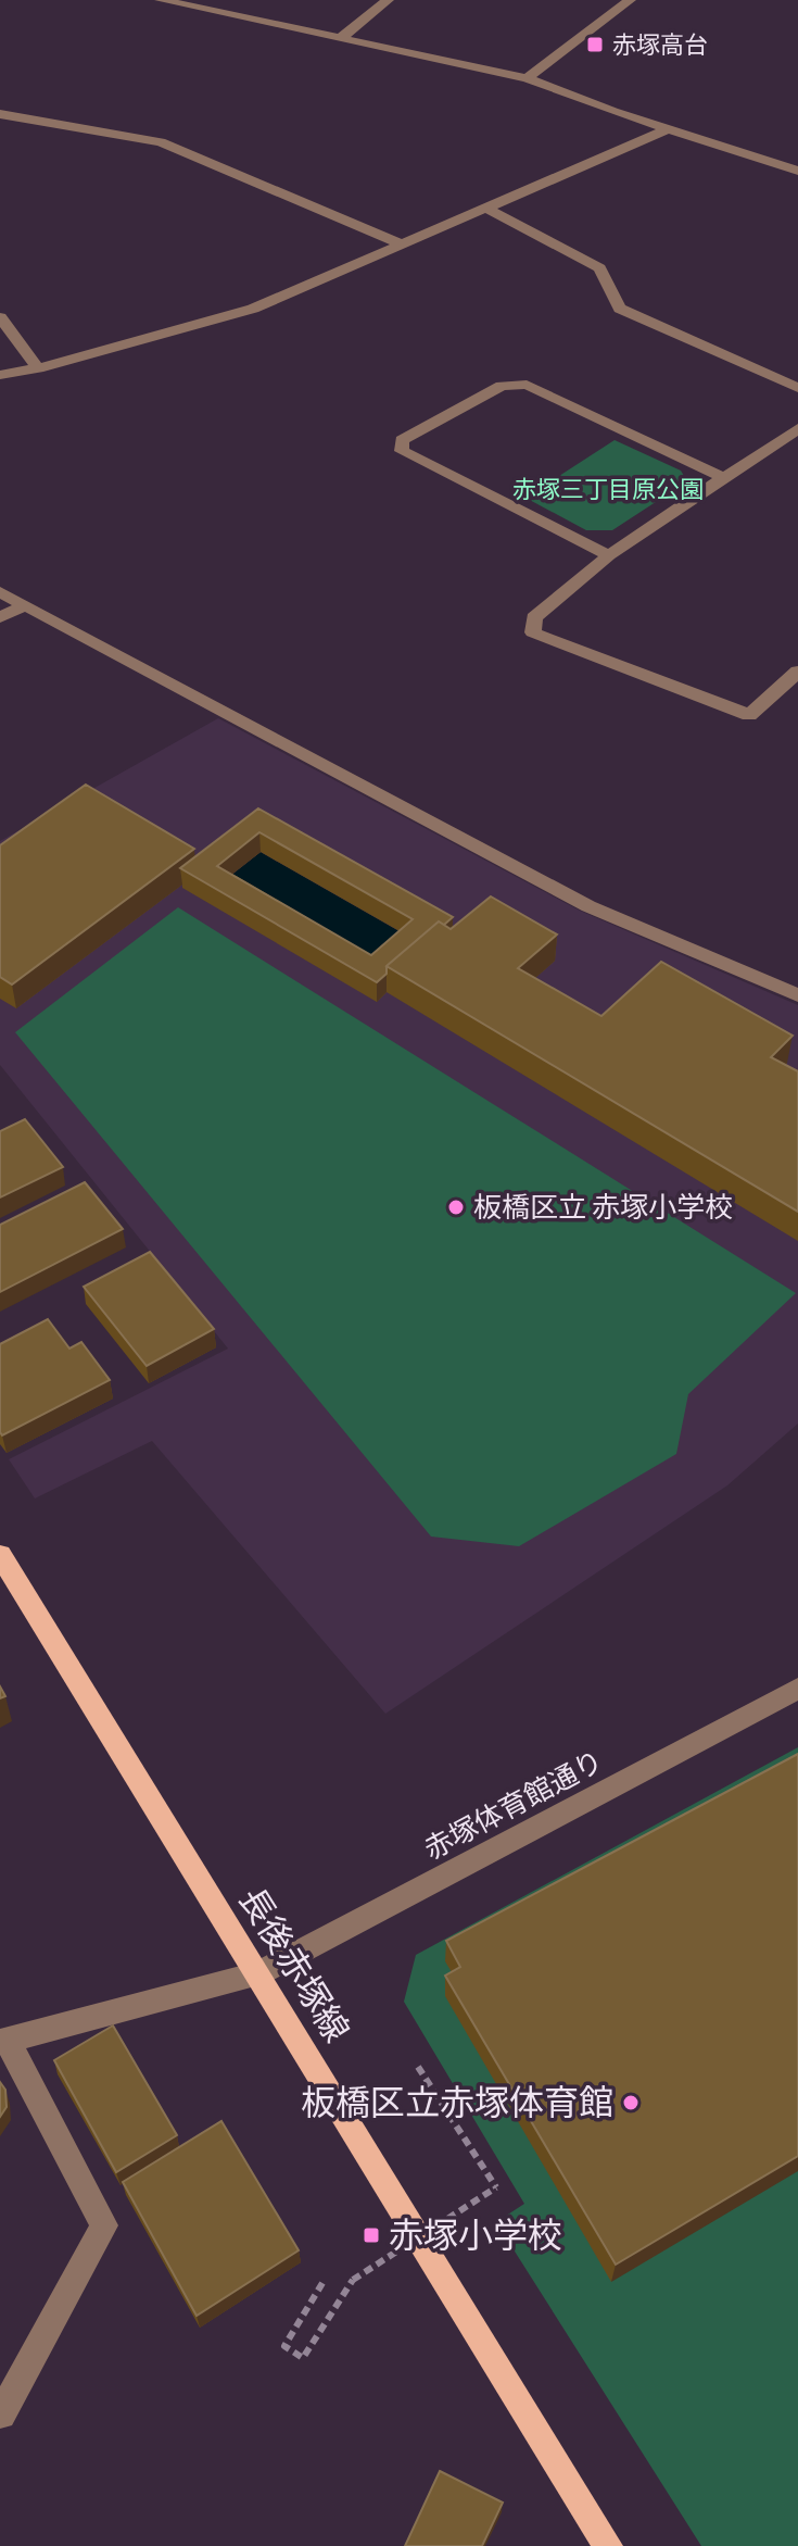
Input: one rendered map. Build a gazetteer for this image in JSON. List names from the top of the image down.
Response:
{
  "streets": {
    "main road": ["長後赤塚線"],
    "street": ["赤塚体育館通り"]
  },
  "crossings": [
    ["赤塚体育館通り", "長後赤塚線"]
  ],
  "parks": ["赤塚三丁目原公園"],
  "places": {
    "transit": ["赤塚高台", "赤塚小学校"],
    "other": ["板橋区立 赤塚小学校", "板橋区立赤塚体育館"]
  }
}
